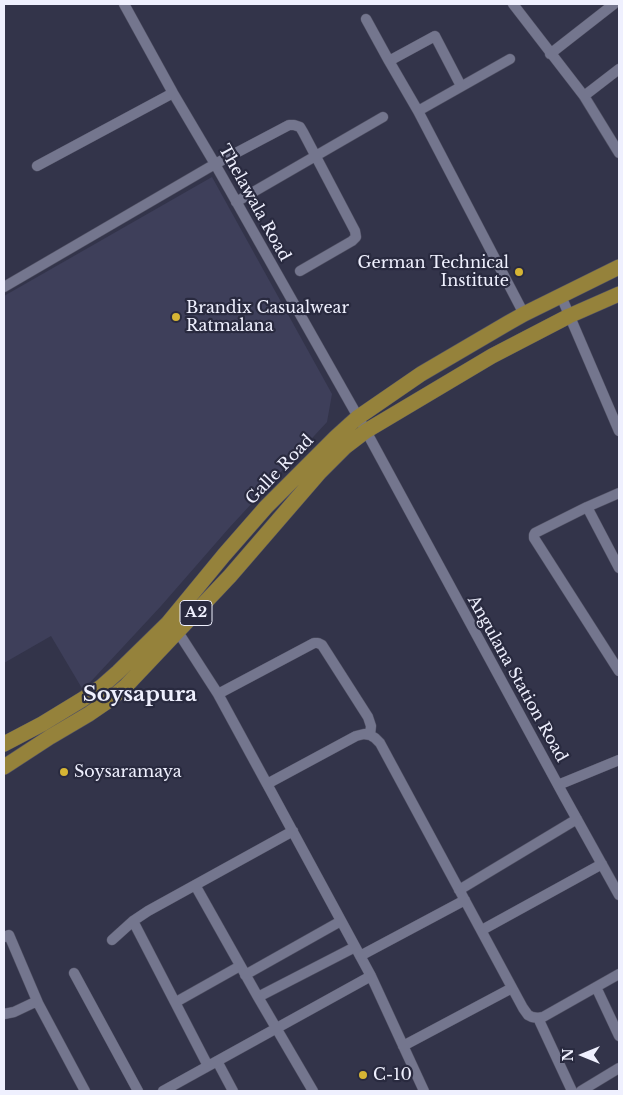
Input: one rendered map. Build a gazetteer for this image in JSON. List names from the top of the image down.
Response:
{
  "streets": {
    "highway": ["Galle Road", "A2"],
    "street": ["Thelawala Road", "Angulana Station Road"]
  },
  "crossings": [
    ["Thelawala Road", "Galle Road"],
    ["Galle Road", "Angulana Station Road"]
  ],
  "districts": ["Soysapura"],
  "places": [
    "German Technical Institute",
    "Brandix Casualwear Ratmalana",
    "Soysaramaya",
    "C-10"
  ],
  "north": "left"
}
